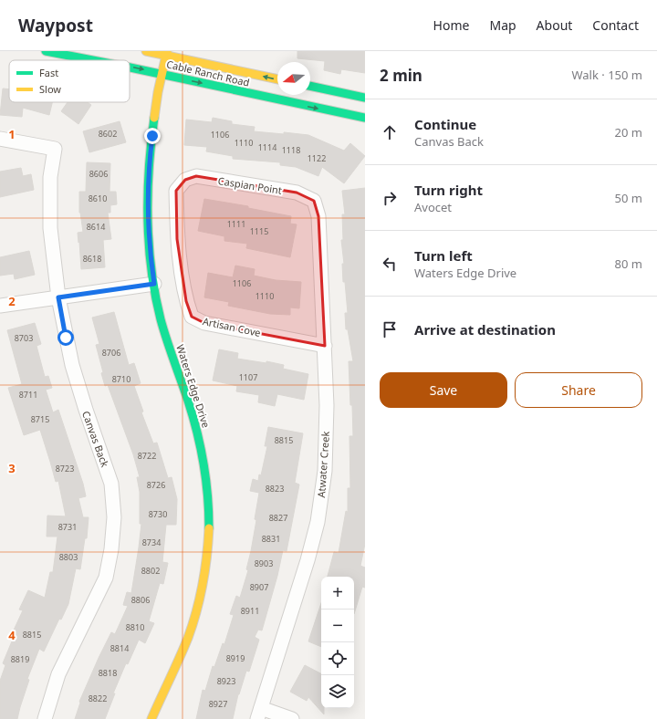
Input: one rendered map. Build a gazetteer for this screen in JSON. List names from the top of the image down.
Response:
{
  "streets": {
    "street": [
      "Cable Ranch Road",
      "Caspian Point",
      "Artisan Cove",
      "Waters Edge Drive",
      "Canvas Back",
      "Atwater Creek"
    ]
  },
  "crossings": [
    ["Cable Ranch Road", "Waters Edge Drive"],
    ["Caspian Point", "Artisan Cove"],
    ["Caspian Point", "Atwater Creek"],
    ["Artisan Cove", "Atwater Creek"]
  ],
  "house_numbers": [
    "8602",
    "1106",
    "1110",
    "1114",
    "1118",
    "1122",
    "8606",
    "8610",
    "1111",
    "8614",
    "1115",
    "8618",
    "1106",
    "1110",
    "8703",
    "8706",
    "1107",
    "8710",
    "8711",
    "8715",
    "8815",
    "8722",
    "8723",
    "8726",
    "8823",
    "8730",
    "8827",
    "8731",
    "8831",
    "8734",
    "8803",
    "8903",
    "8802",
    "8907",
    "8806",
    "8911",
    "8810",
    "8815",
    "8814",
    "8919",
    "8819",
    "8818",
    "8923",
    "8822",
    "8927"
  ],
  "legend": ["Fast", "Slow"],
  "north": "left",
  "page": {
    "header": "Waypost",
    "nav": [
      "Home",
      "Map",
      "About",
      "Contact"
    ],
    "heading": ["2 min", "Walk · 150 m"],
    "list": [
      ["Continue", "Canvas Back", "20 m"],
      ["Turn right", "Avocet", "50 m"],
      ["Turn left", "Waters Edge Drive", "80 m"],
      "Arrive at destination"
    ],
    "buttons": ["Save", "Share"],
    "map_buttons": ["+", "−"]
  },
  "grid": {
    "rows": [
      "1",
      "2",
      "3",
      "4"
    ]
  }
}
